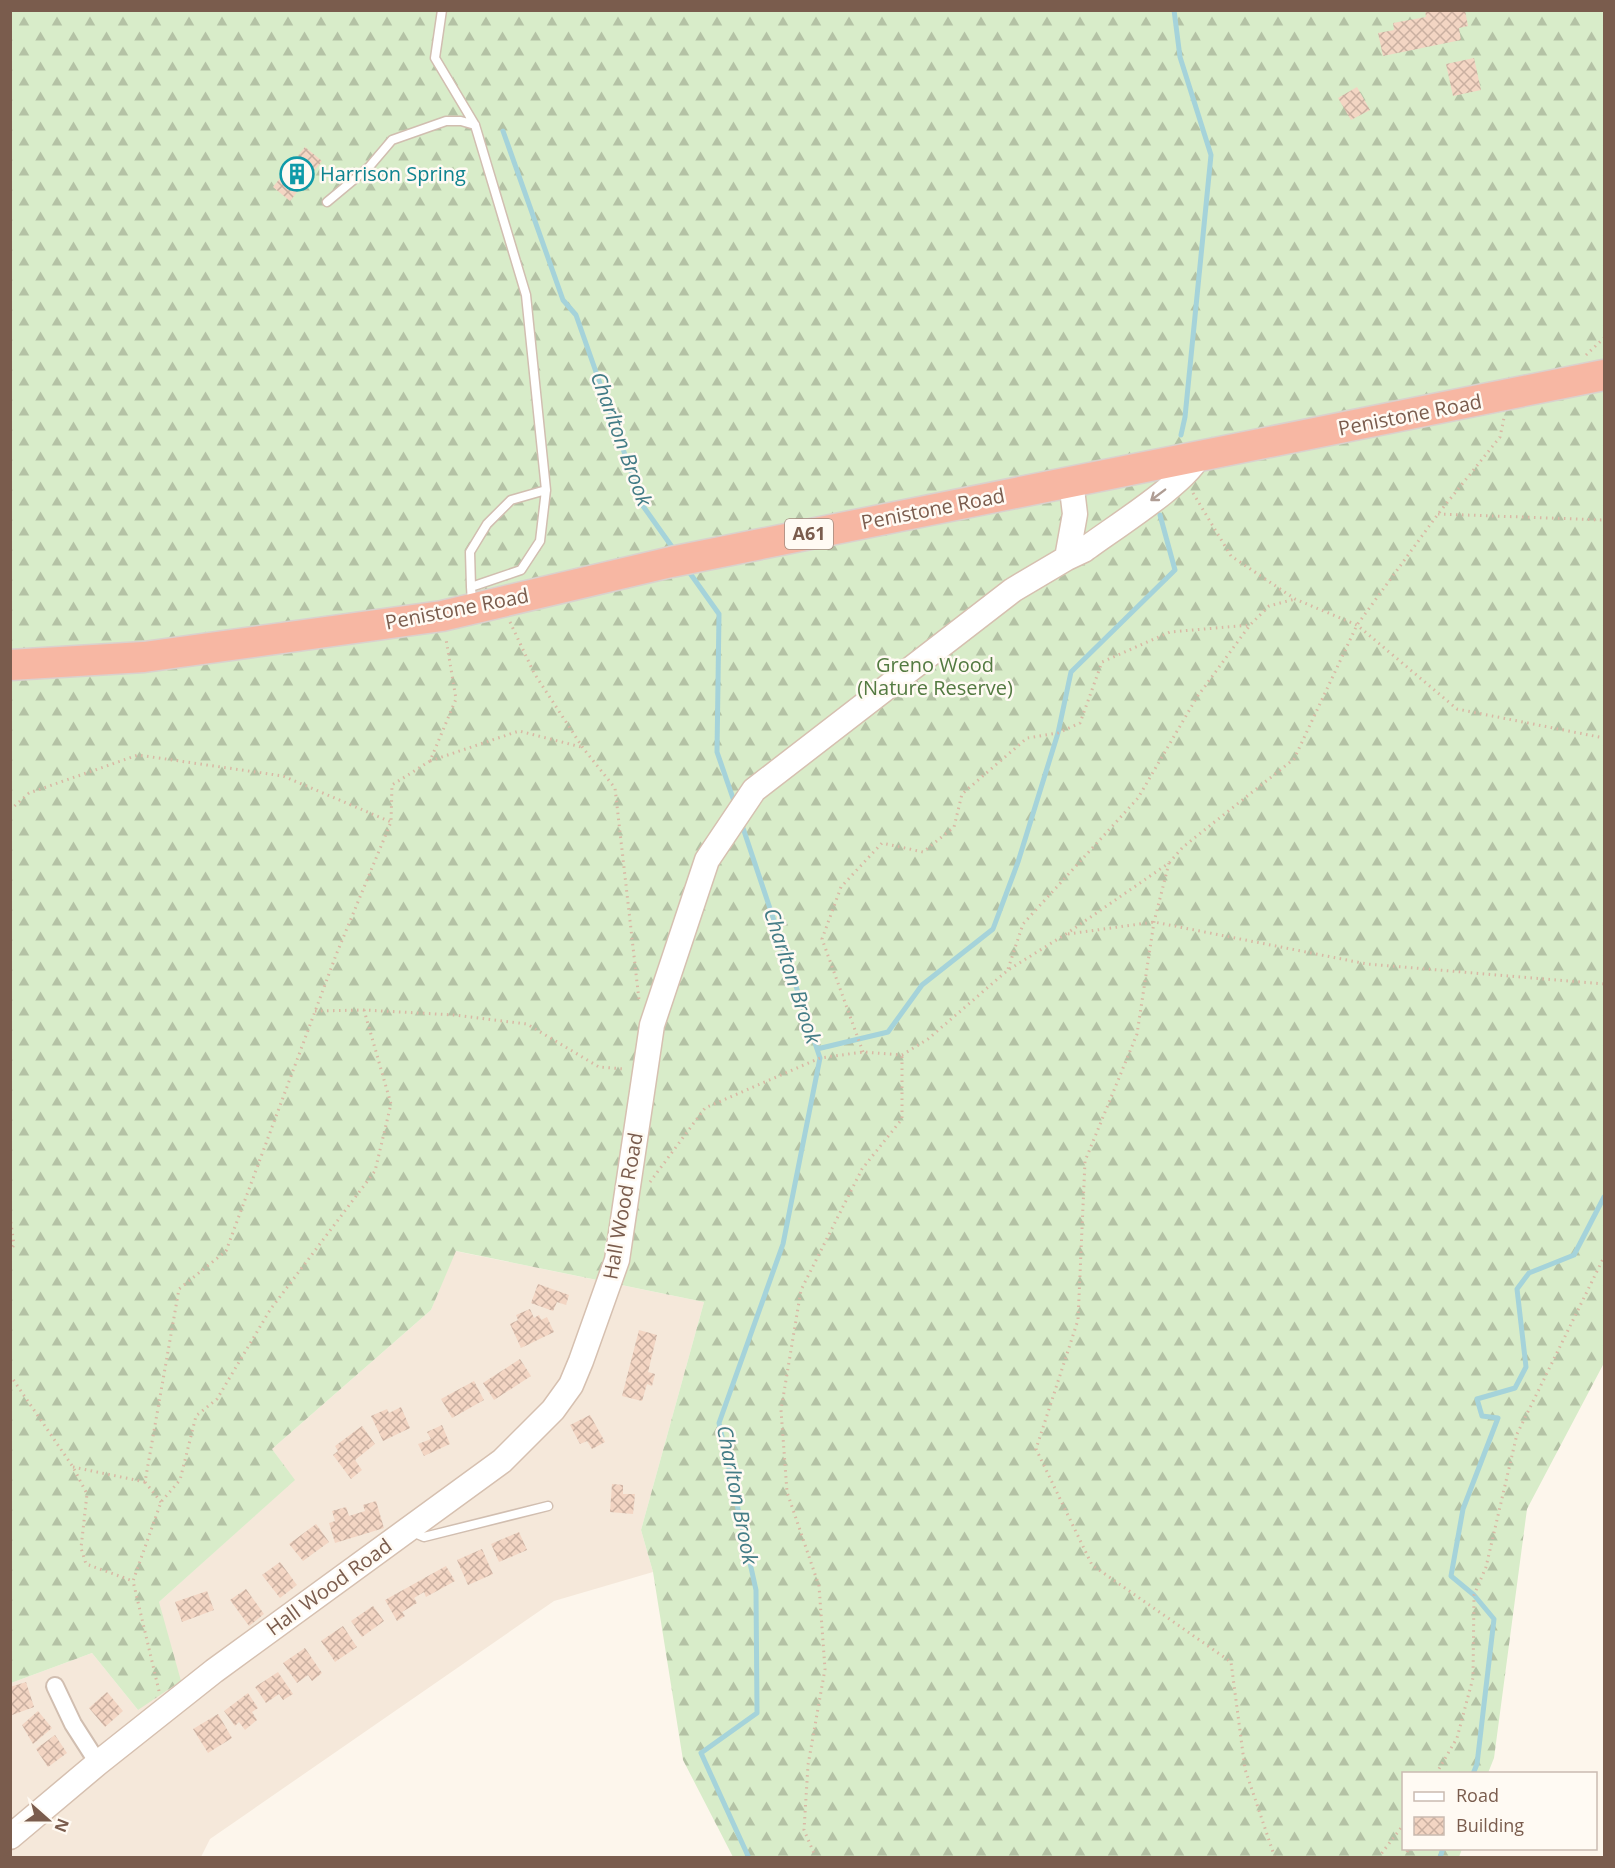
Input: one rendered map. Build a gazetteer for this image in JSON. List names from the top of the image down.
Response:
{
  "streets": {
    "highway": ["Penistone Road", "A61"],
    "main road": ["Hall Wood Road"]
  },
  "crossings": [
    ["Penistone Road", "Hall Wood Road"]
  ],
  "water": ["Charlton Brook"],
  "parks": ["Greno Wood (Nature Reserve)"],
  "places": {
    "building": ["Harrison Spring"]
  },
  "legend": ["Road", "Building"],
  "north": "right"
}
